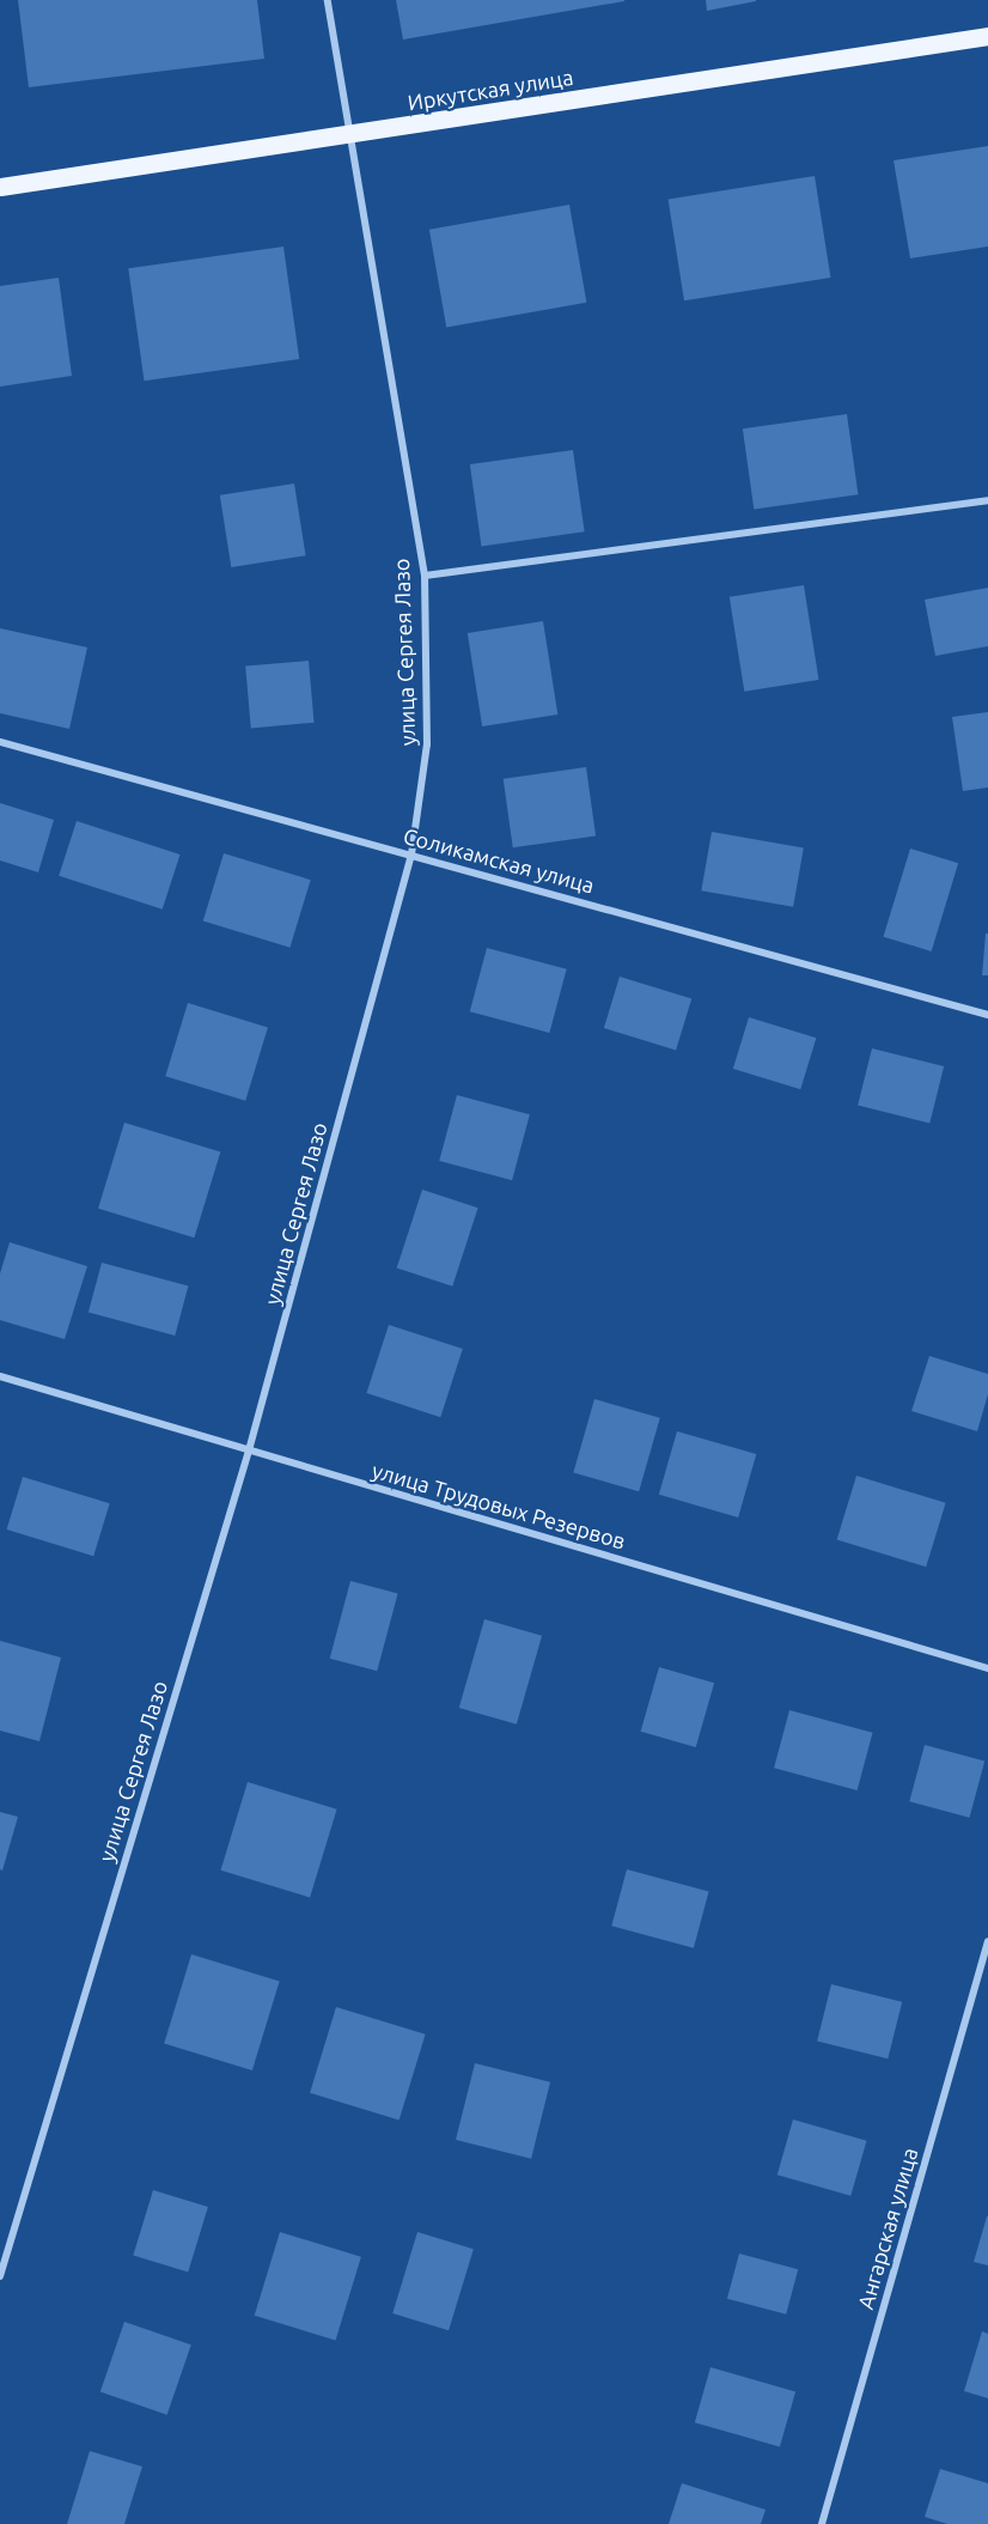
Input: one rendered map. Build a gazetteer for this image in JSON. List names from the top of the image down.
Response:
{
  "streets": {
    "main road": ["Иркутская улица"],
    "street": [
      "улица Сергея Лазо",
      "Соликамская улица",
      "улица Трудовых Резервов",
      "Ангарская улица"
    ]
  },
  "crossings": [
    ["Иркутская улица", "улица Сергея Лазо"],
    ["улица Сергея Лазо", "Соликамская улица"],
    ["улица Сергея Лазо", "улица Трудовых Резервов"]
  ]
}
